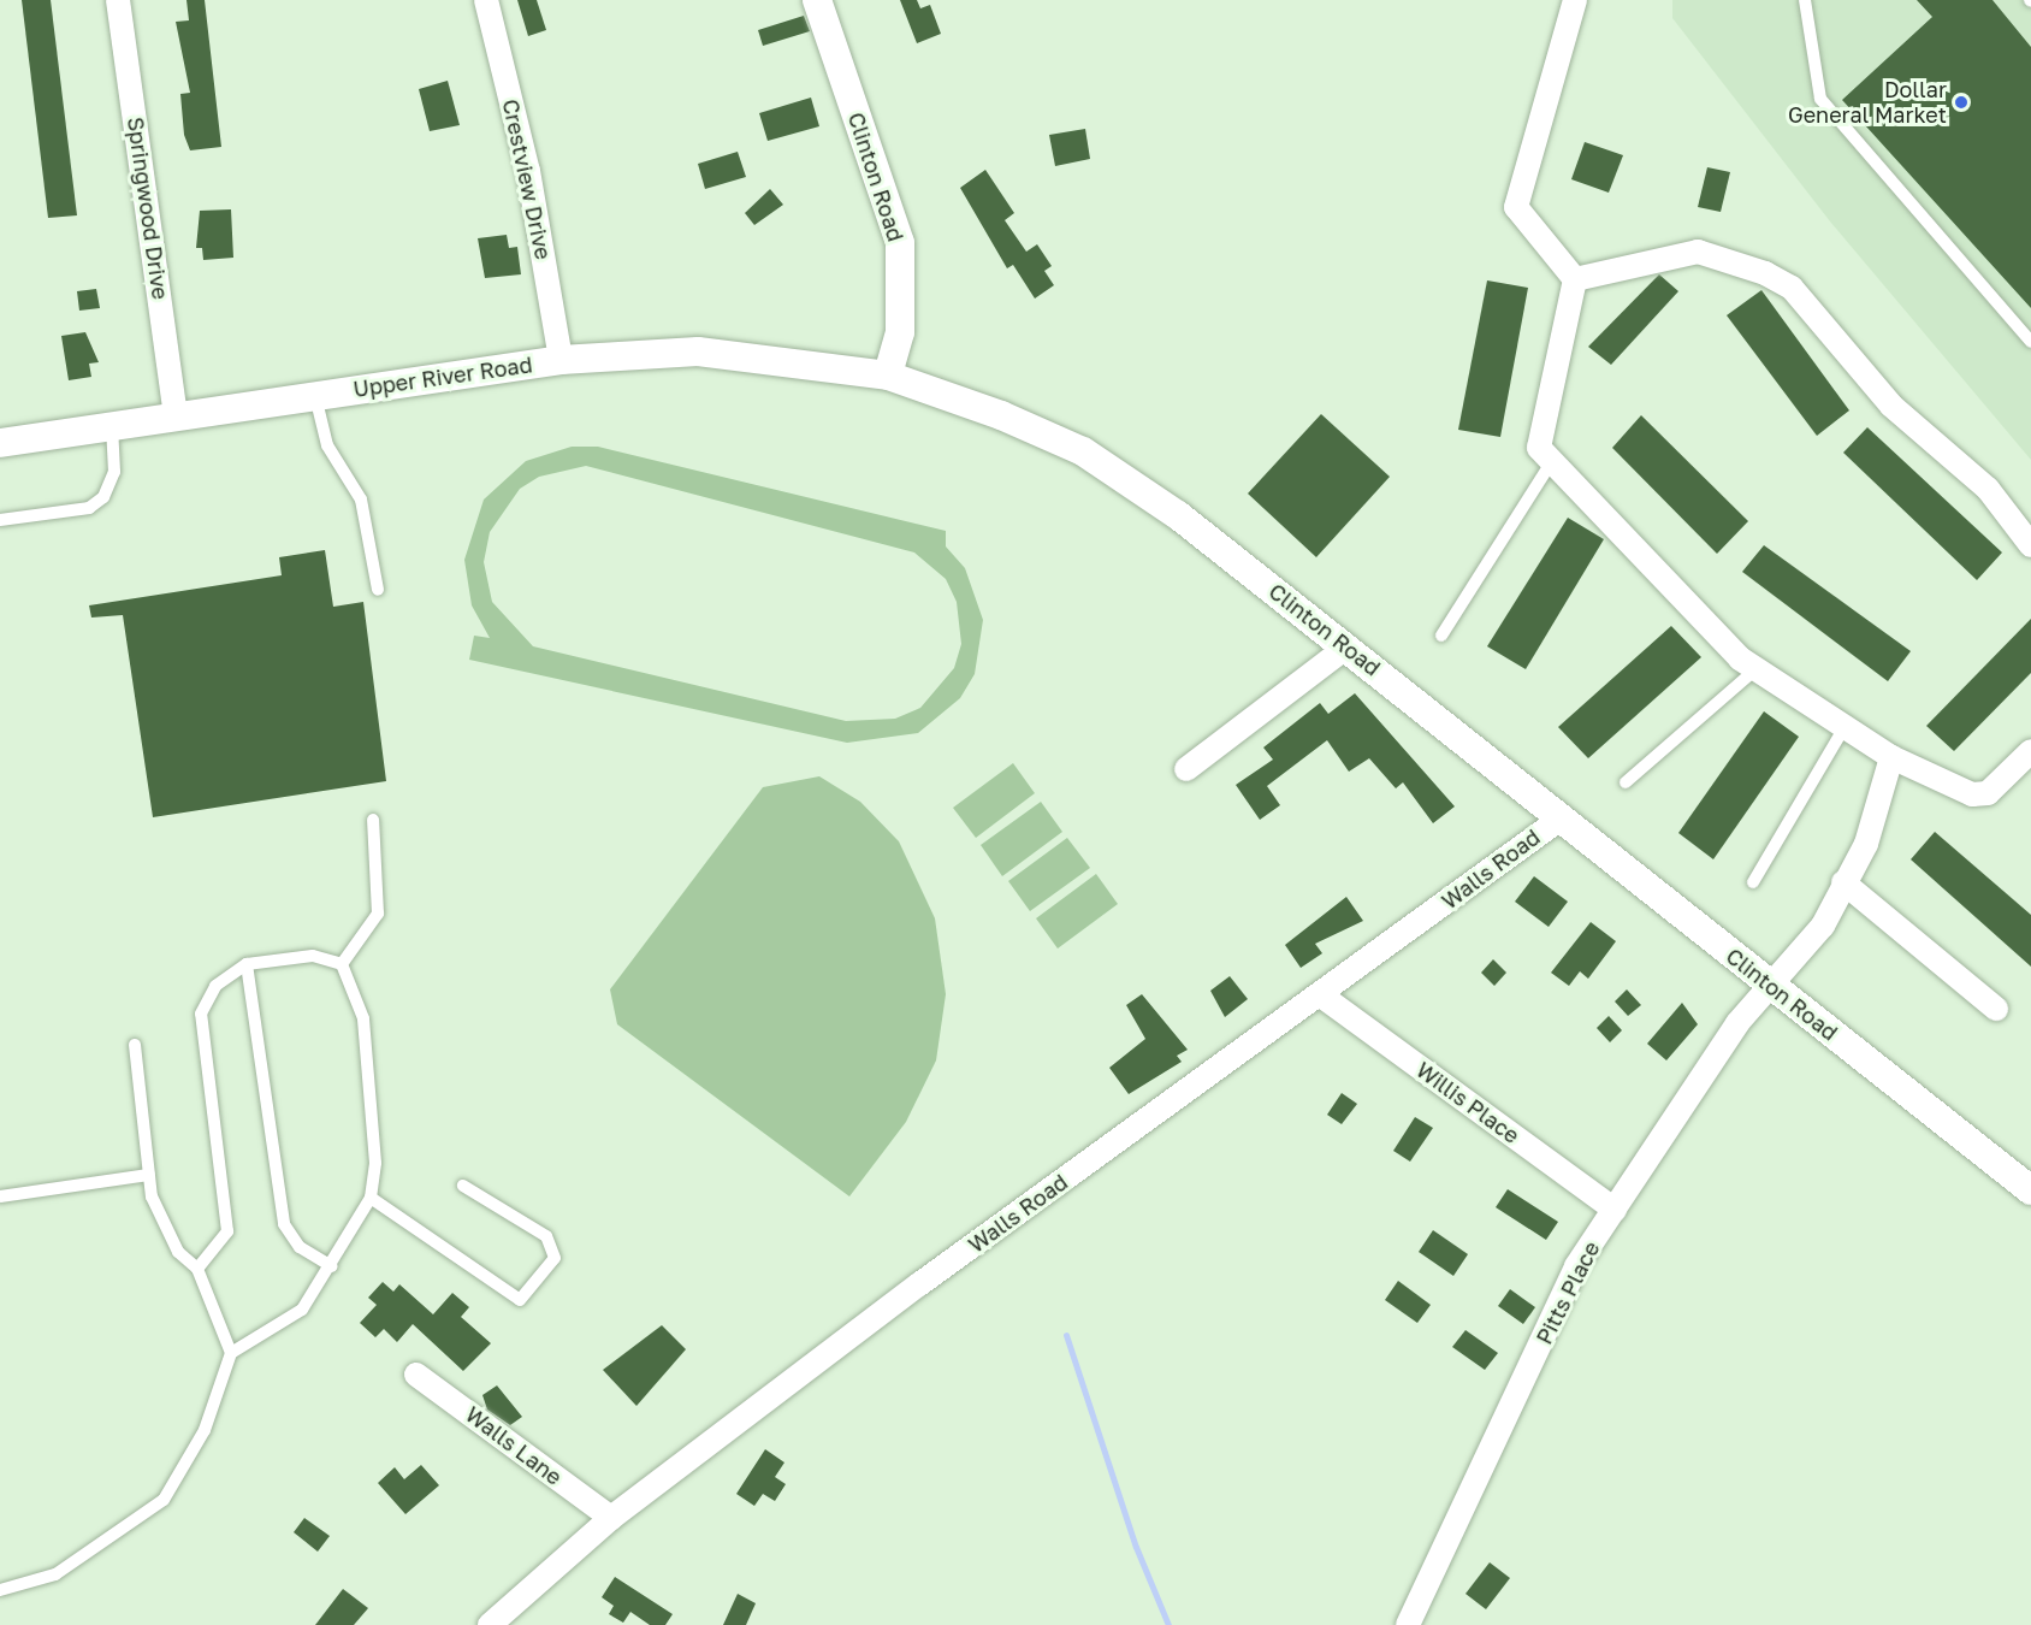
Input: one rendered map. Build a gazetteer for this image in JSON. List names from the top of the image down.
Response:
{
  "streets": {
    "street": [
      "Clinton Road",
      "Crestview Drive",
      "Springwood Drive",
      "Upper River Road",
      "Walls Road",
      "Willis Place",
      "Pitts Place",
      "Walls Lane"
    ]
  },
  "crossings": [
    ["Clinton Road", "Upper River Road"],
    ["Clinton Road", "Walls Road"],
    ["Clinton Road", "Pitts Place"],
    ["Crestview Drive", "Upper River Road"],
    ["Springwood Drive", "Upper River Road"],
    ["Walls Road", "Willis Place"],
    ["Walls Road", "Walls Lane"],
    ["Willis Place", "Pitts Place"]
  ],
  "places": ["Dollar General Market"]
}
